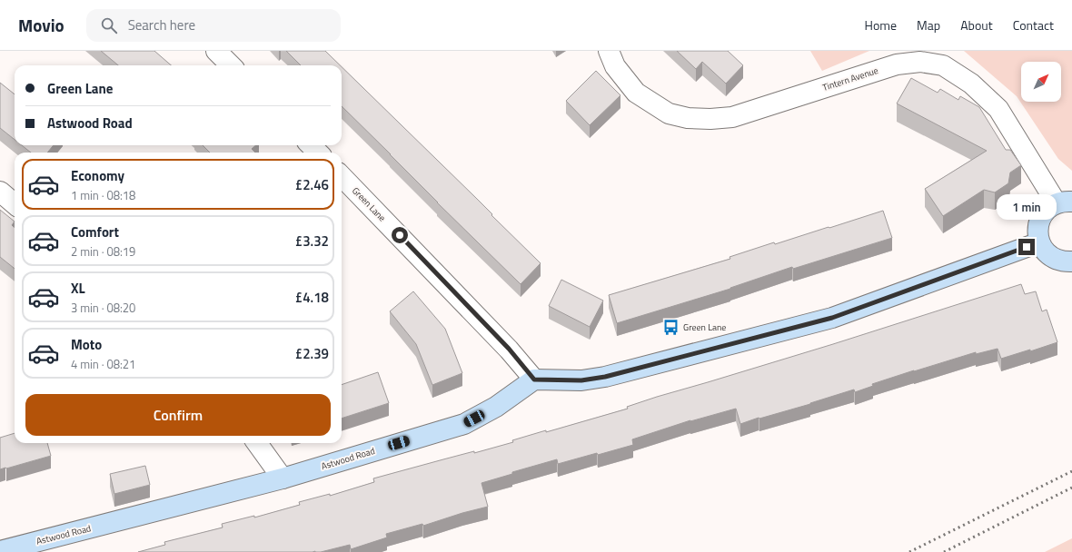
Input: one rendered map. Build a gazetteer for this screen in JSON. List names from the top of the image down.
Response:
{
  "streets": {
    "main road": ["Astwood Road"],
    "street": ["Tintern Avenue", "Green Lane"]
  },
  "crossings": [
    ["Green Lane", "Astwood Road"]
  ],
  "places": {
    "bus stop": ["Green Lane"]
  },
  "north": "top right",
  "page": {
    "header": "Movio",
    "search": "Search here",
    "nav": [
      "Home",
      "Map",
      "About",
      "Contact"
    ],
    "banner": ["Green Lane", "Astwood Road"],
    "list": [
      {
        "name": "Economy",
        "note": "1 min · 08:18",
        "value": "£2.46"
      },
      {
        "name": "Comfort",
        "note": "2 min · 08:19",
        "value": "£3.32"
      },
      {
        "name": "XL",
        "note": "3 min · 08:20",
        "value": "£4.18"
      },
      {
        "name": "Moto",
        "note": "4 min · 08:21",
        "value": "£2.39"
      }
    ],
    "bubble": "1 min",
    "buttons": "Confirm"
  }
}
